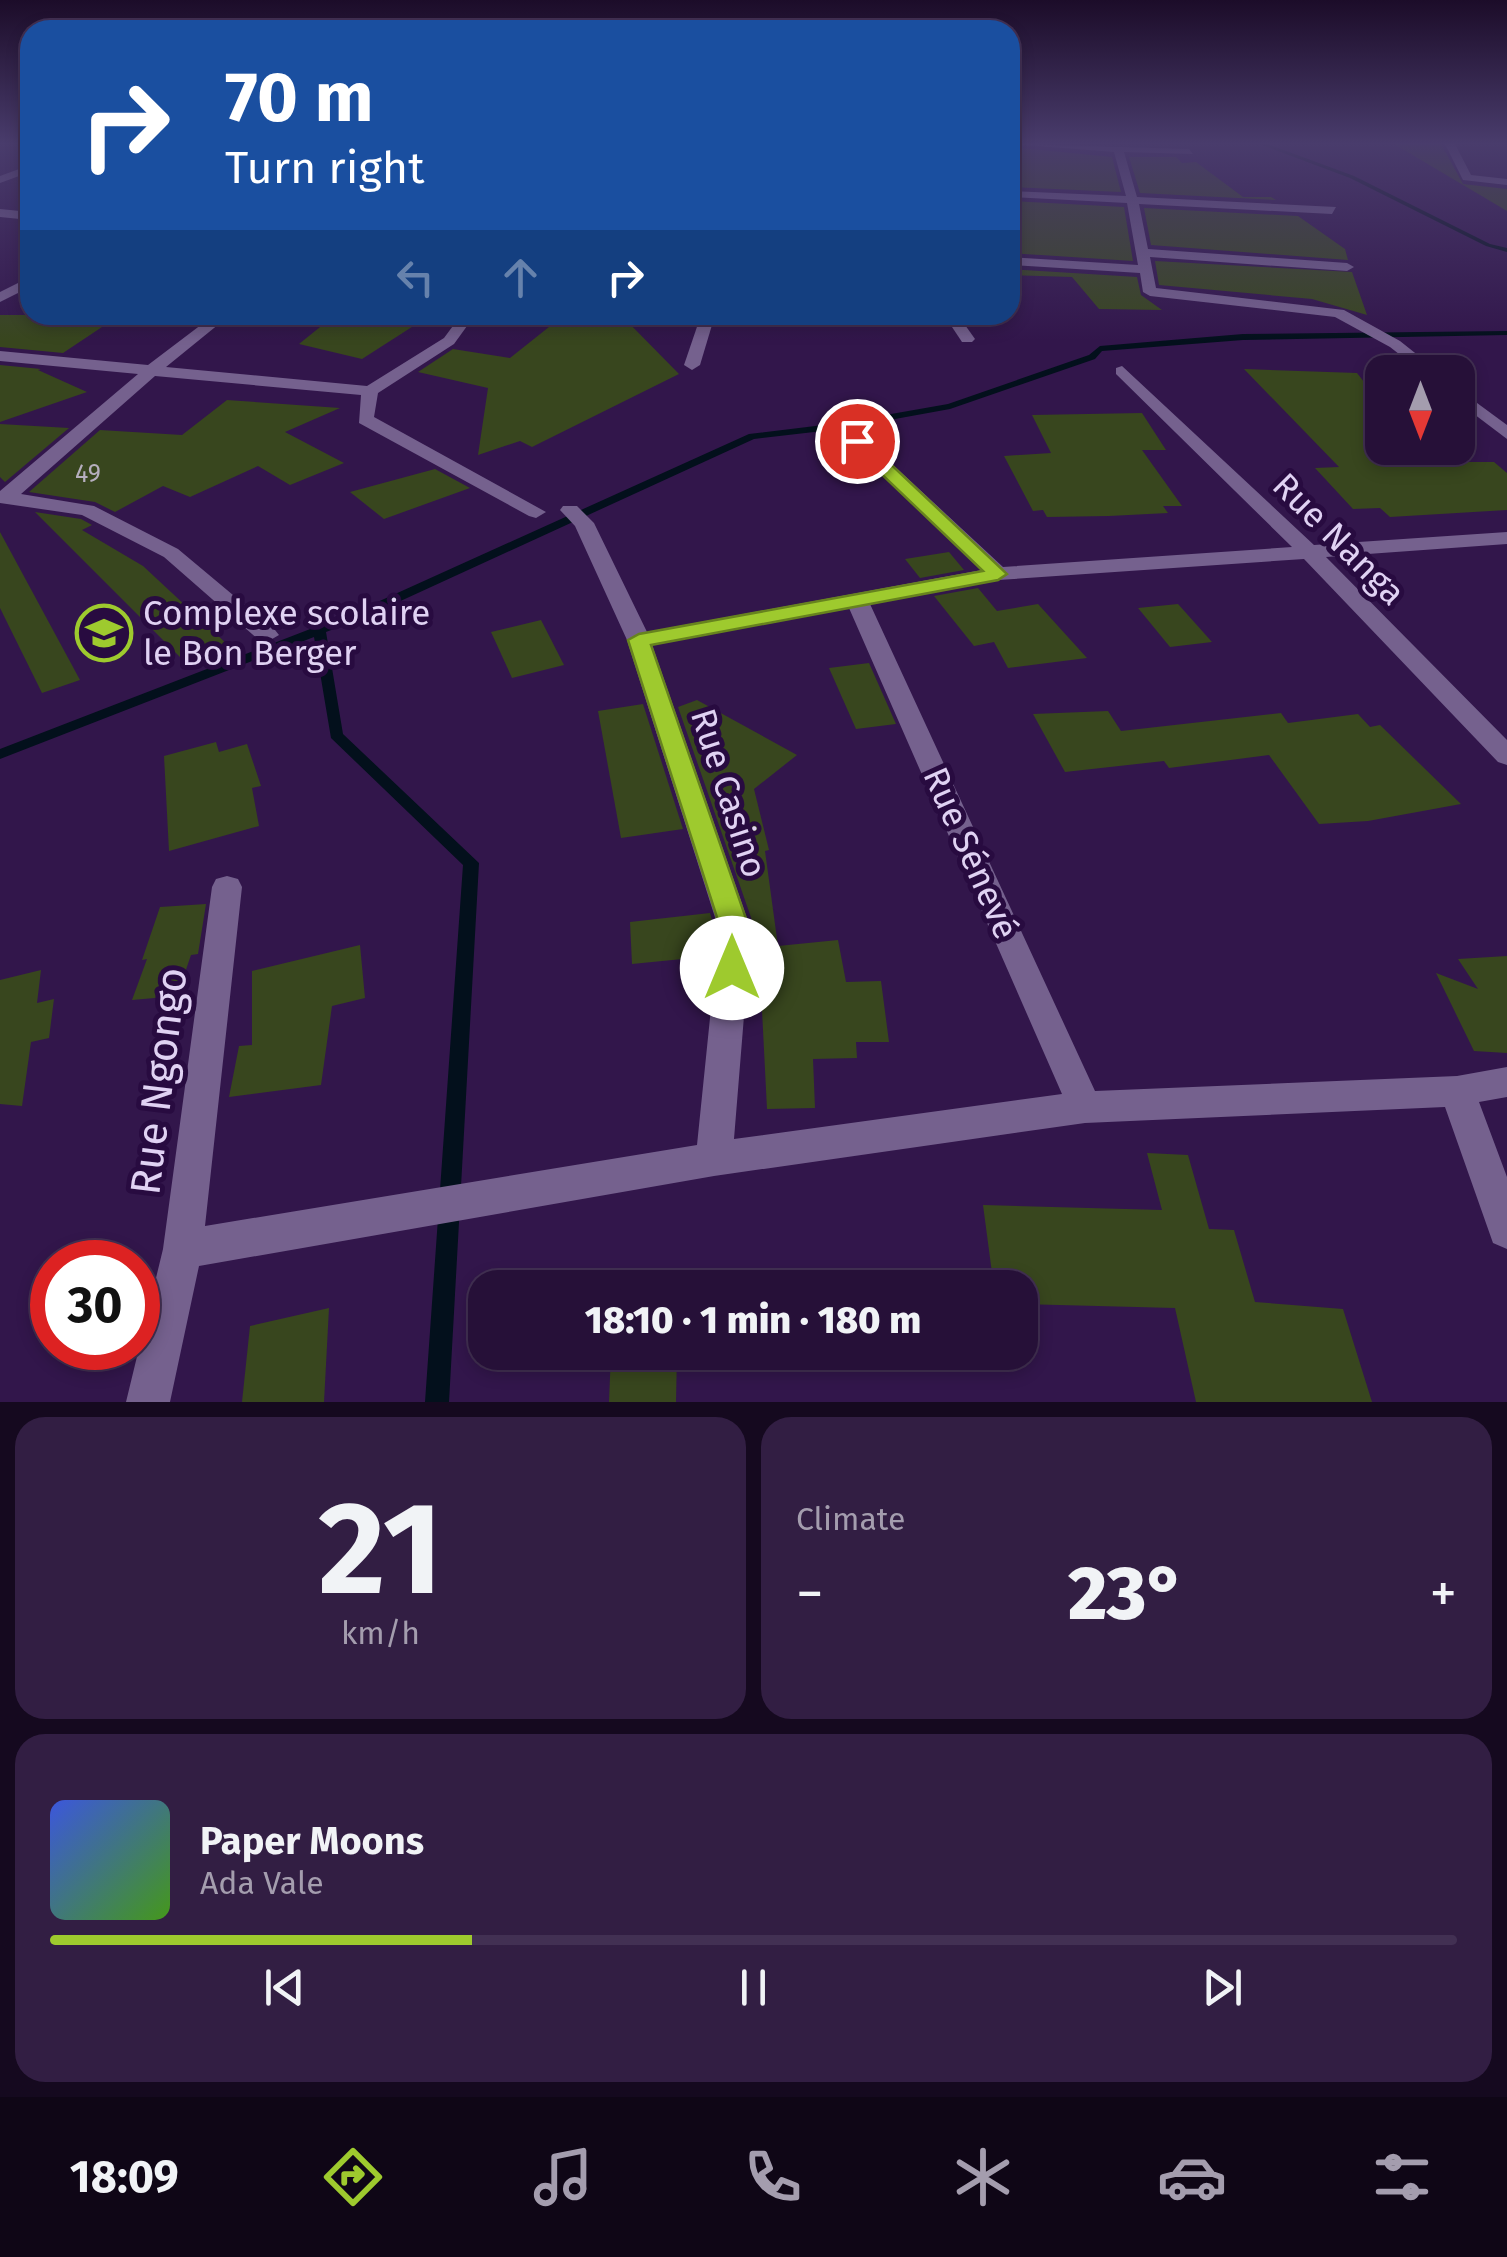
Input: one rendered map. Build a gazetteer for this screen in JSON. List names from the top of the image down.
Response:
{
  "streets": {
    "street": [
      "Rue Nanga",
      "Rue Casino",
      "Rue Sénevé",
      "Rue Ngongo"
    ]
  },
  "places": {
    "school or university": ["Complexe scolaire le Bon Berger"]
  },
  "house_numbers": ["49"],
  "north": "bottom",
  "page": {
    "turn": ["70 m", "Turn right"],
    "limit": "30",
    "trip": "18:10 · 1 min · 180 m",
    "tile": [
      ["21", "km/h"],
      "Climate"
    ],
    "heat": ["−", "23°", "+"],
    "song": ["Paper Moons", "Ada Vale"],
    "tabs": "18:09"
  }
}
